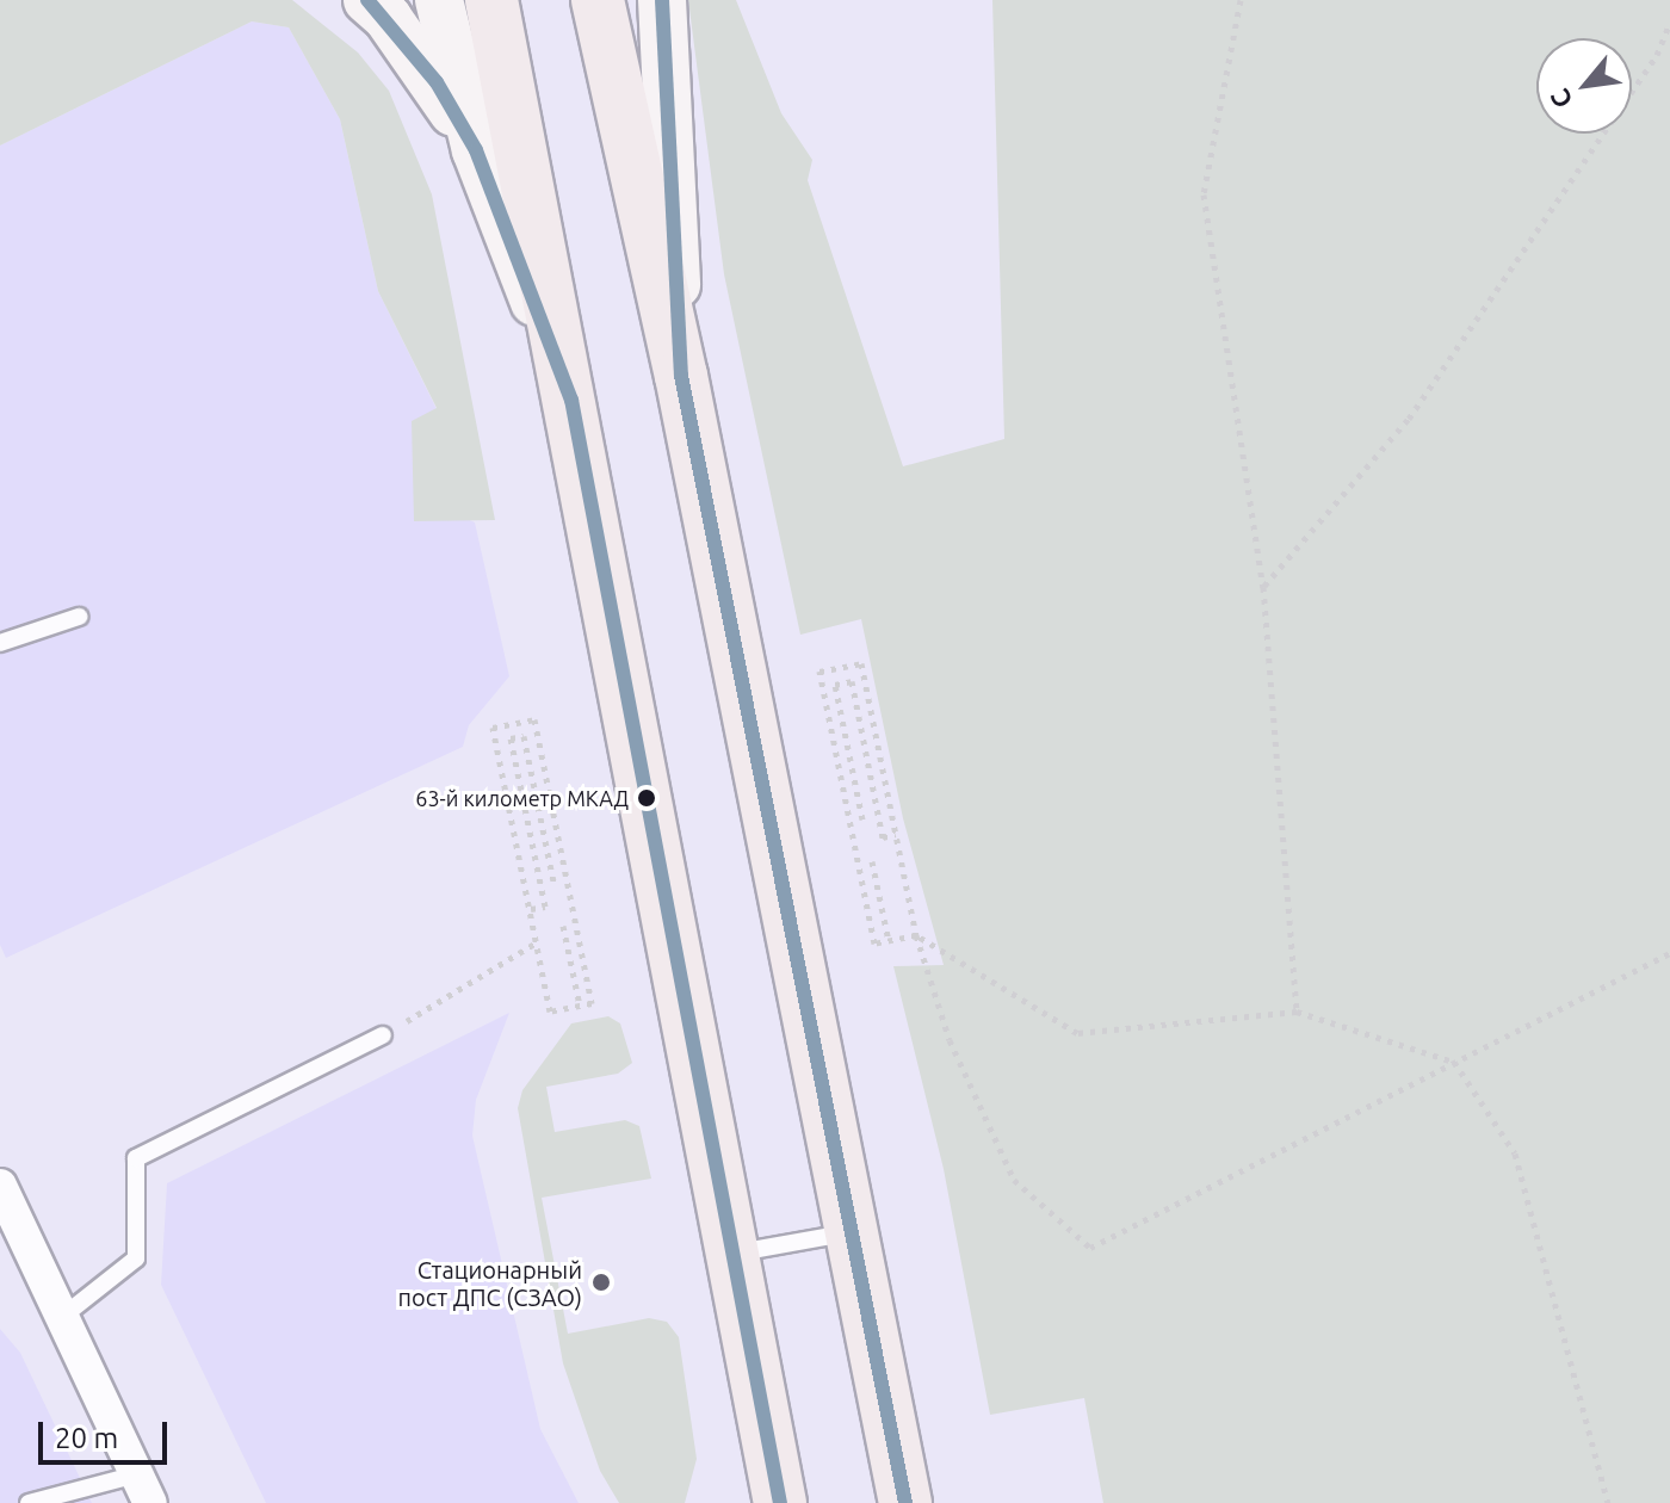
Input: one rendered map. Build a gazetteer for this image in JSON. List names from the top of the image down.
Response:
{
  "places": ["63-й километр МКАД", "Стационарный пост ДПС (СЗАО)"],
  "scale_bar": "20 m",
  "north": "bottom left"
}
